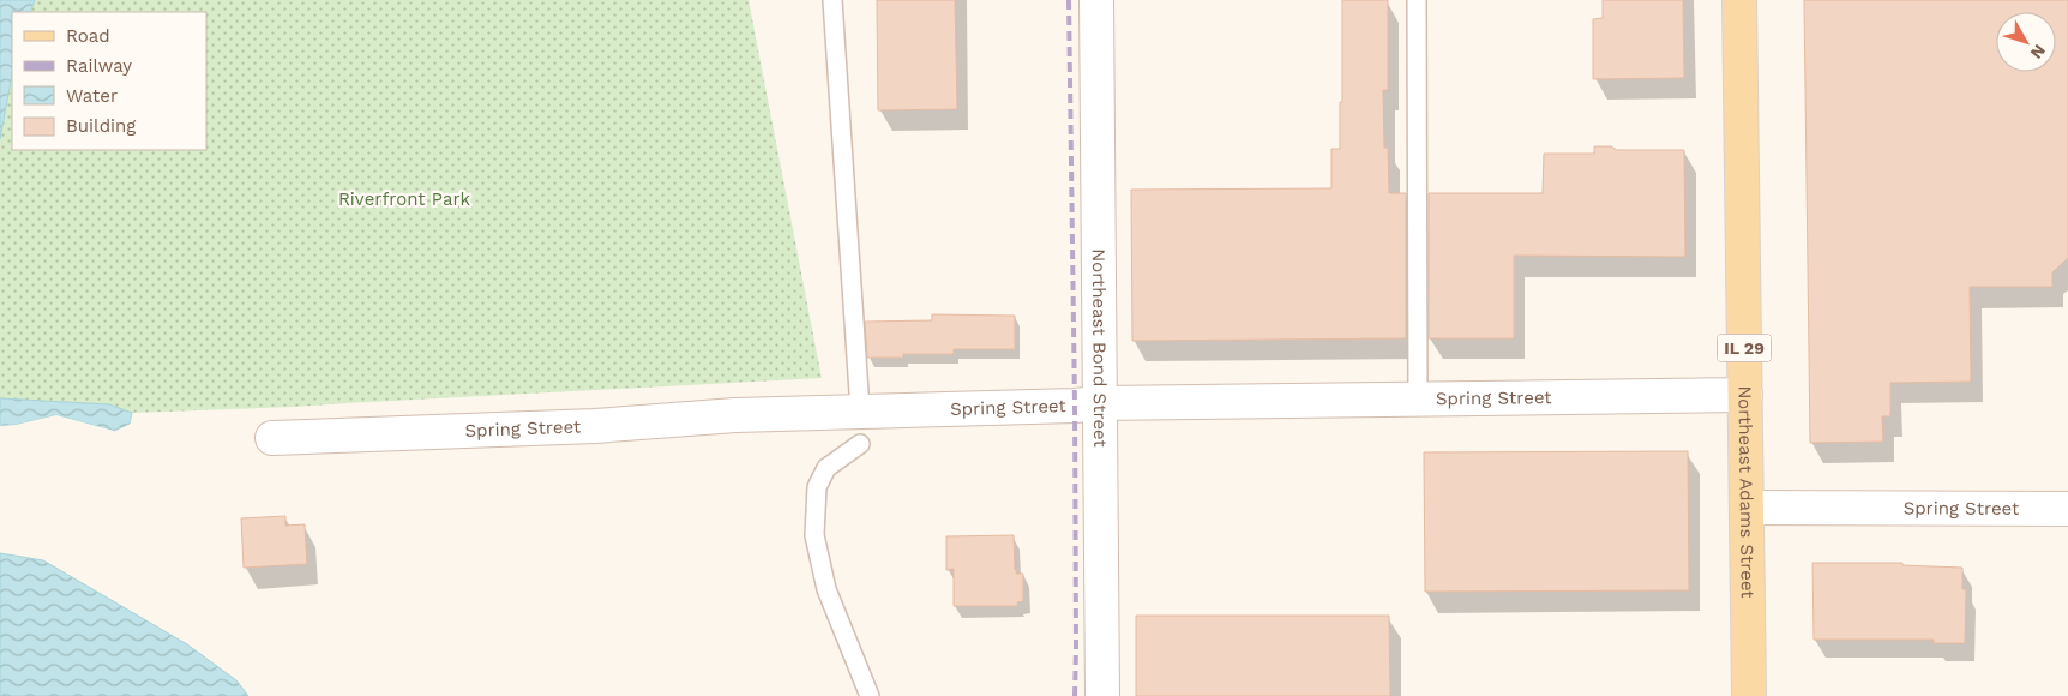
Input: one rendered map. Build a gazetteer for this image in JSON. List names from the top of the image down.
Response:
{
  "streets": {
    "main road": ["IL 29", "Northeast Adams Street"],
    "street": ["Northeast Bond Street", "Spring Street"]
  },
  "crossings": [
    ["Northeast Bond Street", "Spring Street"],
    ["Spring Street", "Northeast Adams Street"]
  ],
  "parks": ["Riverfront Park"],
  "legend": [
    "Road",
    "Railway",
    "Water",
    "Building"
  ],
  "north": "bottom right"
}
